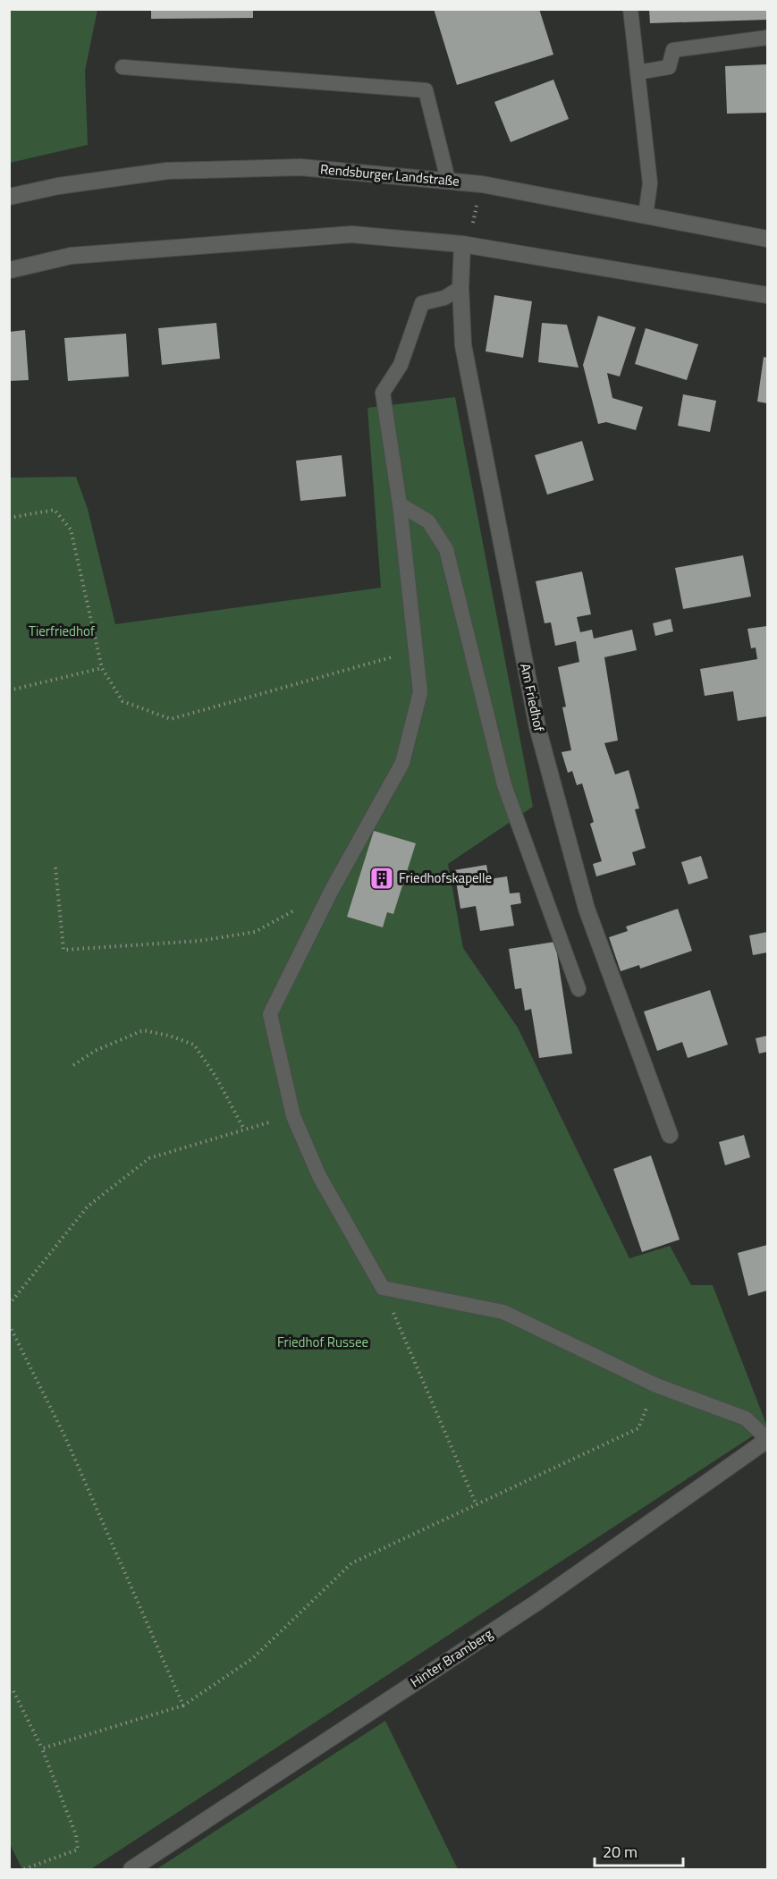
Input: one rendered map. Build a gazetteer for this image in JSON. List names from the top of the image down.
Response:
{
  "streets": {
    "street": ["Rendsburger Landstraße", "Am Friedhof", "Hinter Bramberg"]
  },
  "parks": ["Tierfriedhof", "Friedhof Russee"],
  "places": {
    "building": ["Friedhofskapelle"]
  },
  "scale_bar": "20 m"
}
